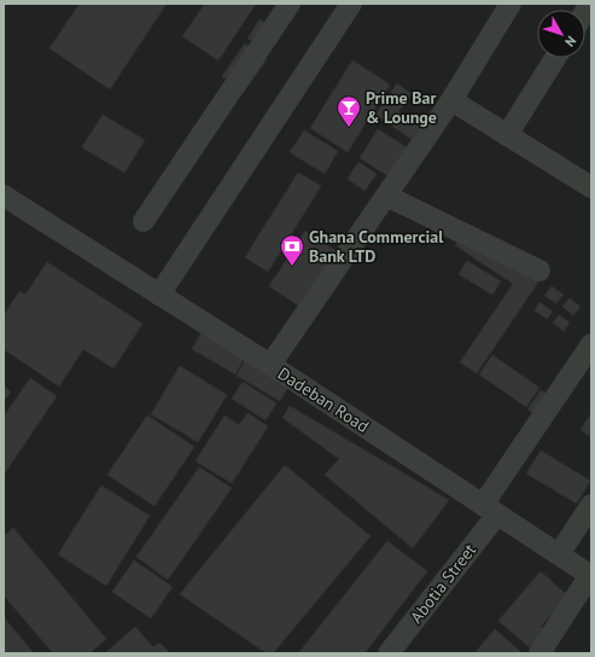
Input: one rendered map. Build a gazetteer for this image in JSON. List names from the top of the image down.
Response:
{
  "streets": {
    "street": ["Dadeban Road", "Abotia Street"]
  },
  "crossings": [
    ["Dadeban Road", "Abotia Street"]
  ],
  "places": {
    "bar": ["Prime Bar & Lounge"],
    "bank": ["Ghana Commercial Bank LTD"]
  },
  "north": "bottom right"
}
